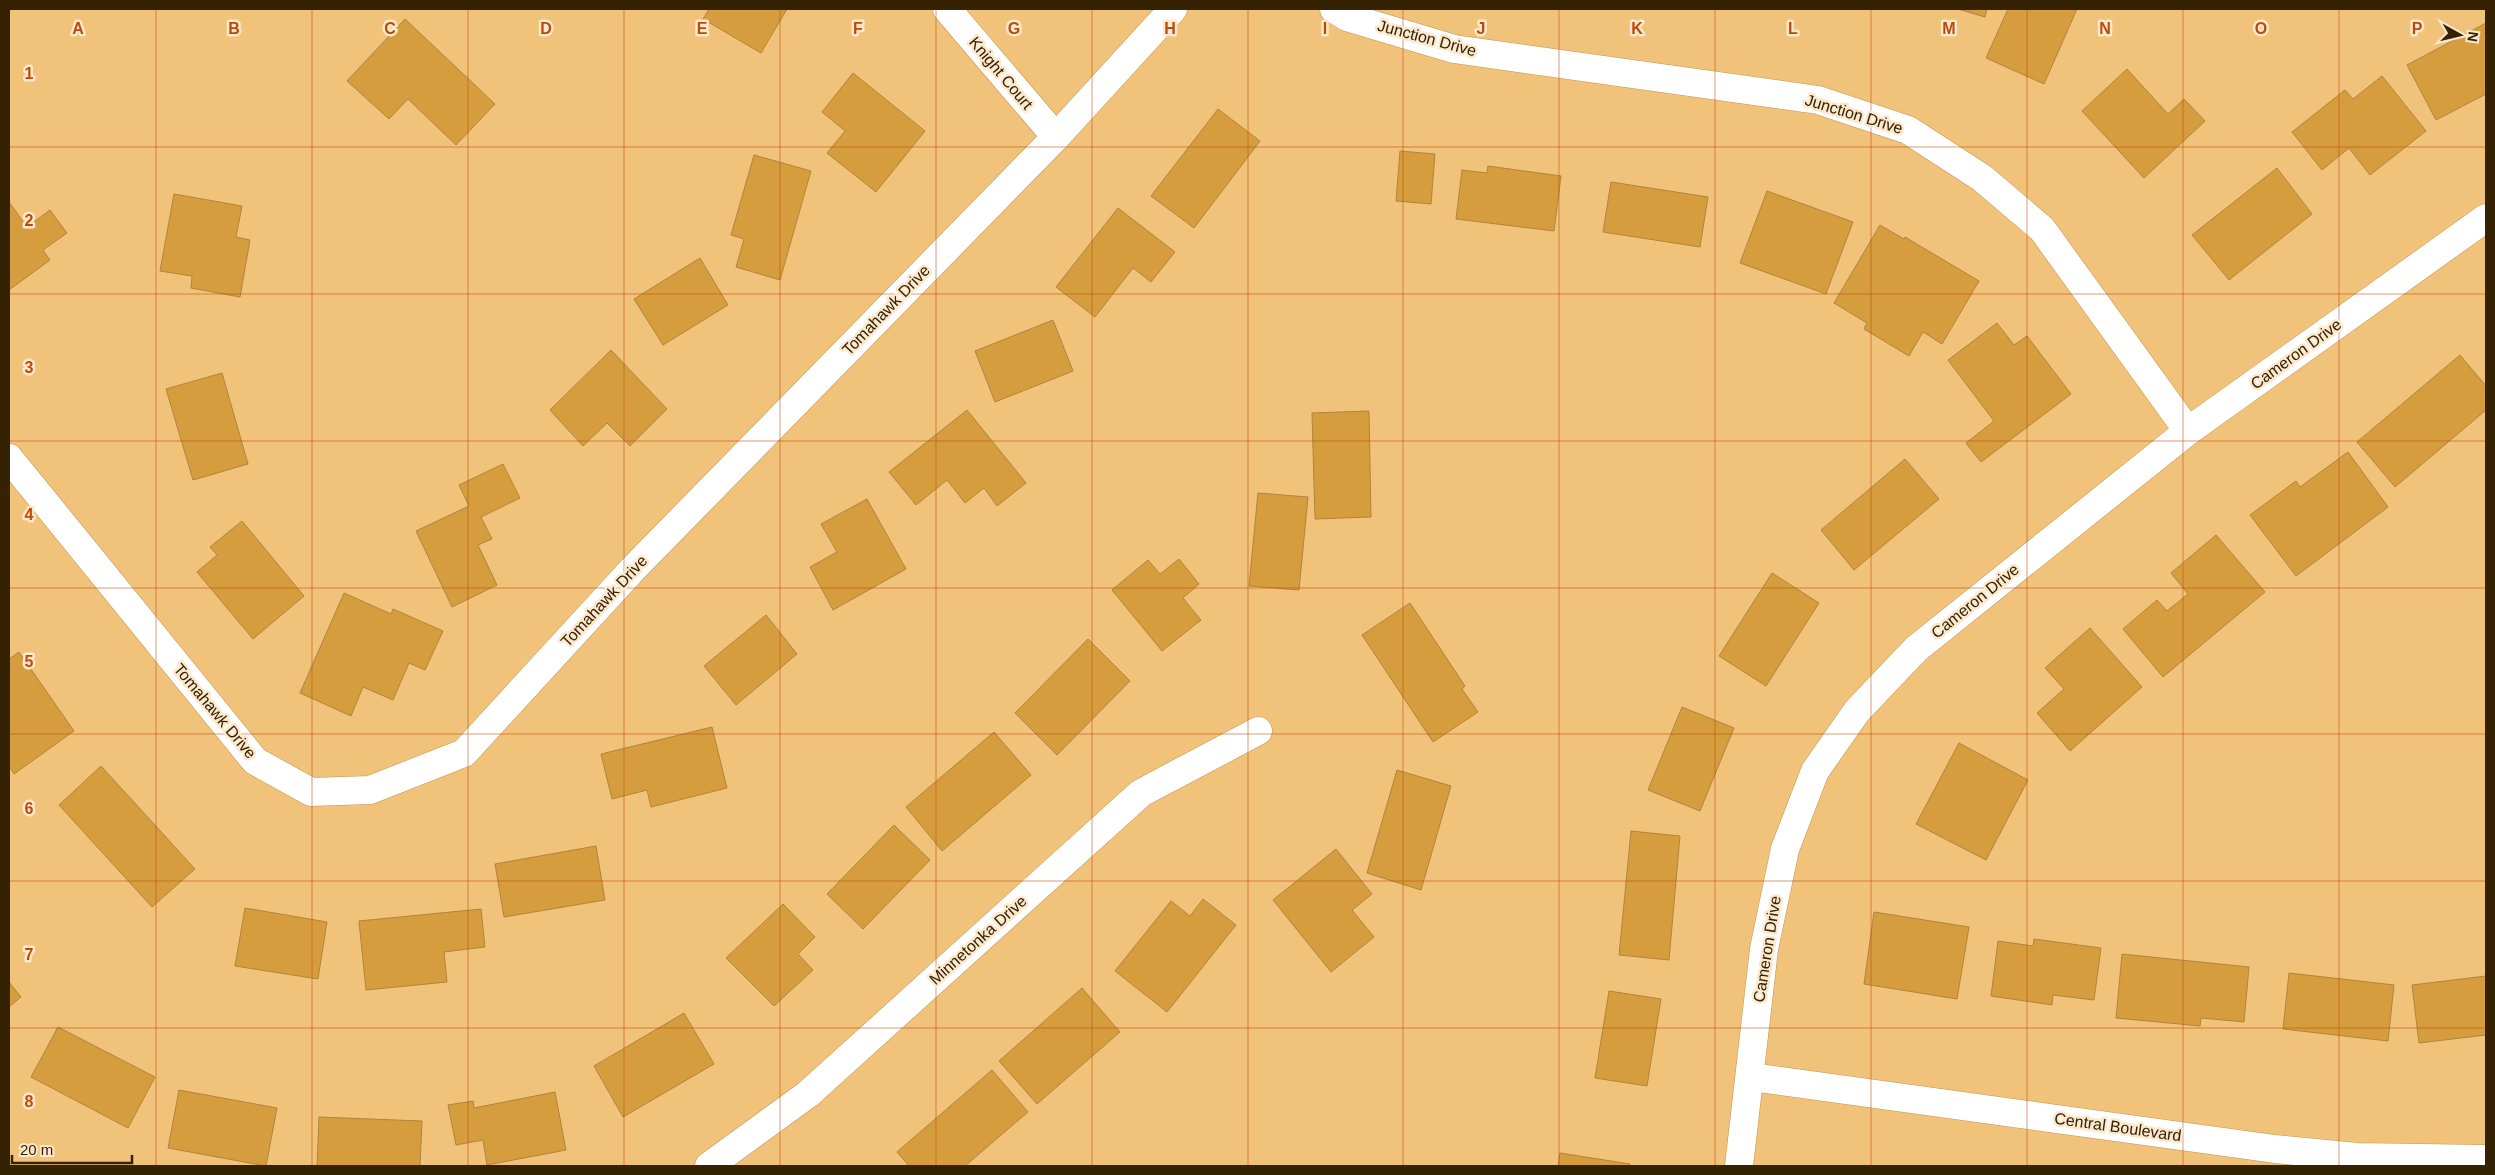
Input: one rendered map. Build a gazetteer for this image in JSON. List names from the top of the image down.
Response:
{
  "streets": {
    "street": [
      "Junction Drive",
      "Knight Court",
      "Tomahawk Drive",
      "Cameron Drive",
      "Minnetonka Drive",
      "Central Boulevard"
    ]
  },
  "crossings": [
    ["Junction Drive", "Cameron Drive"],
    ["Knight Court", "Tomahawk Drive"],
    ["Cameron Drive", "Central Boulevard"]
  ],
  "scale_bar": "20 m",
  "north": "right",
  "grid": {
    "columns": [
      "A",
      "B",
      "C",
      "D",
      "E",
      "F",
      "G",
      "H",
      "I",
      "J",
      "K",
      "L",
      "M",
      "N",
      "O",
      "P"
    ],
    "rows": [
      "1",
      "2",
      "3",
      "4",
      "5",
      "6",
      "7",
      "8"
    ]
  }
}
